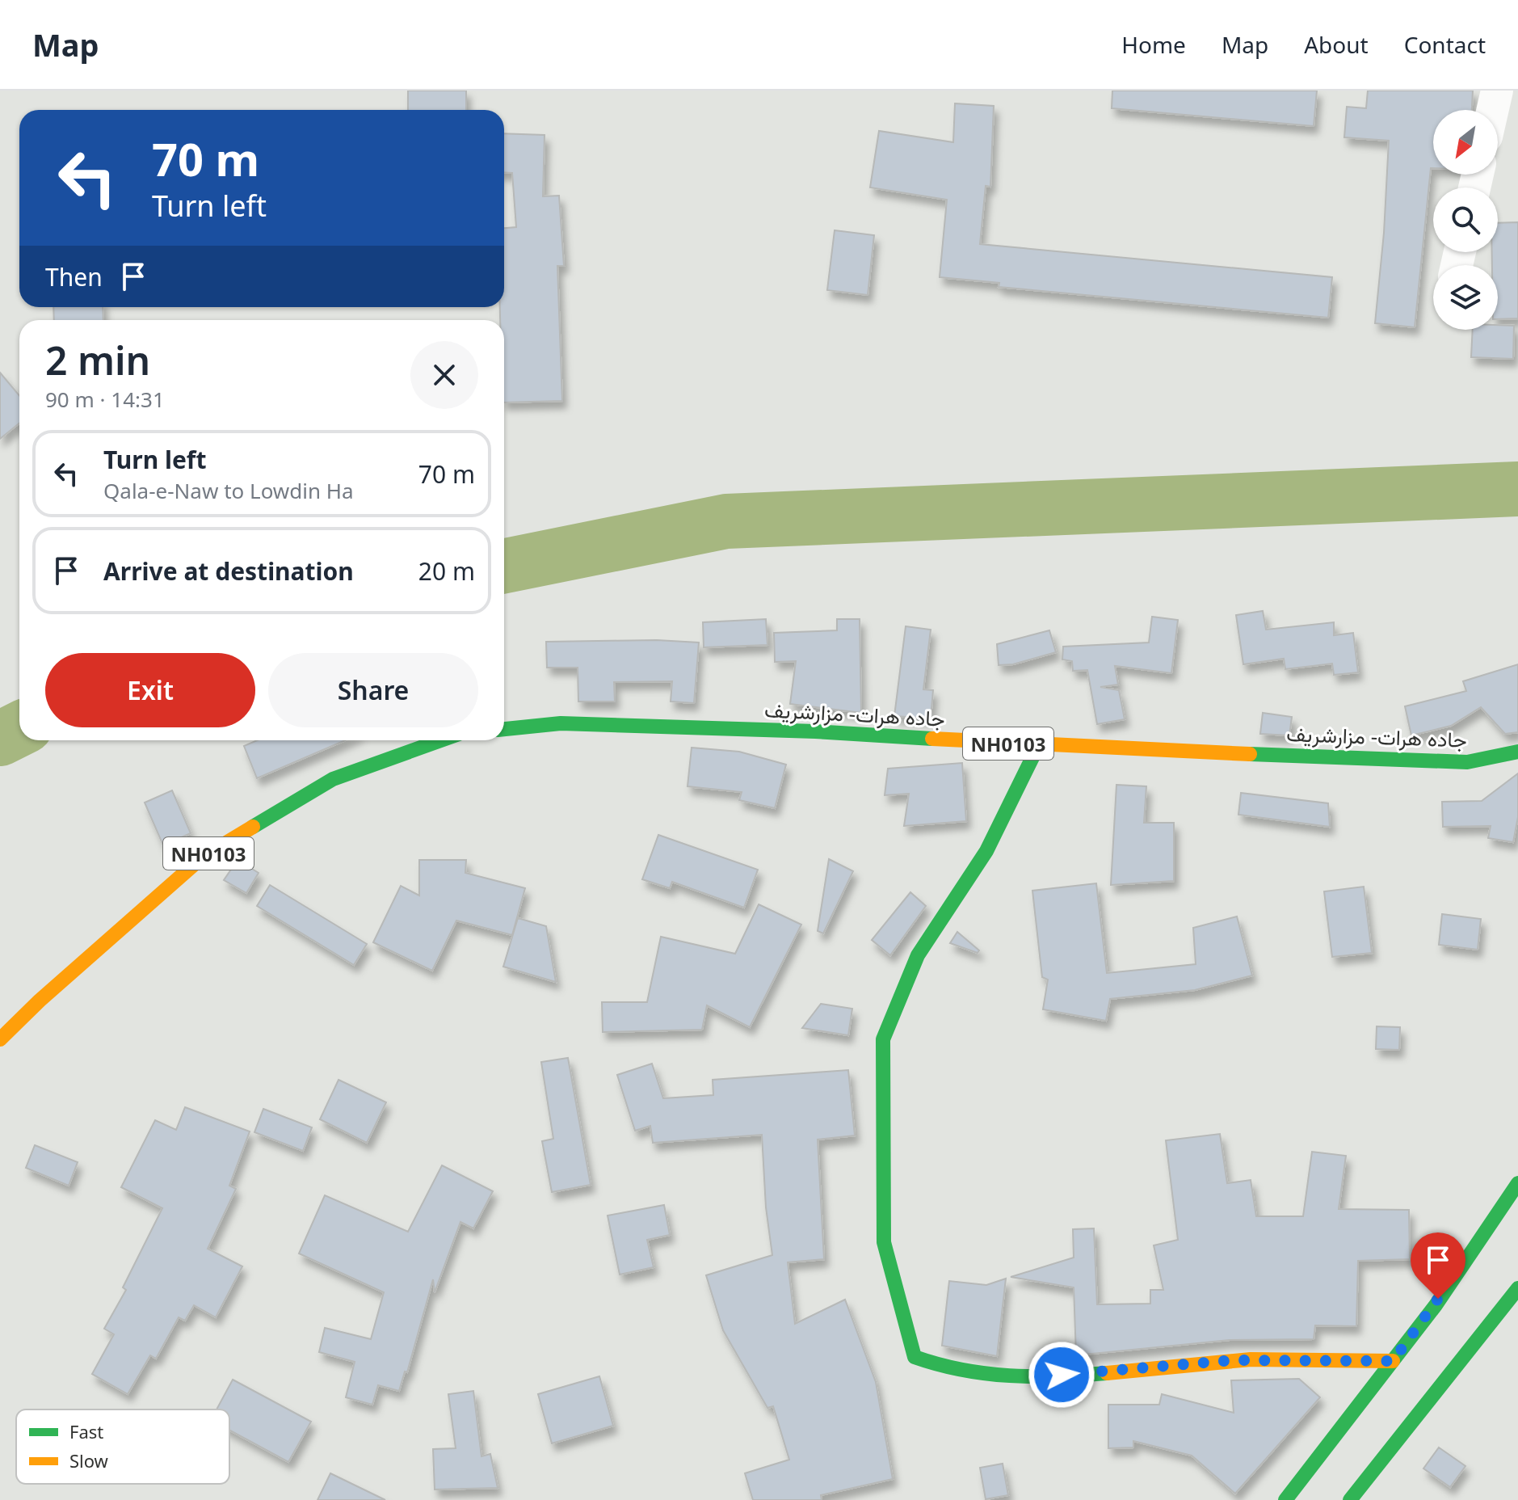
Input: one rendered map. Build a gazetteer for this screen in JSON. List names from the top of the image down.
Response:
{
  "streets": {
    "main road": ["جاده هرات- مزارشریف", "NH0103"]
  },
  "legend": ["Fast", "Slow"],
  "north": "bottom left",
  "page": {
    "header": "Map",
    "nav": [
      "Home",
      "Map",
      "About",
      "Contact"
    ],
    "turn": ["70 m", "Turn left"],
    "then": "Then",
    "heading": ["2 min", "90 m · 14:31"],
    "list": [
      {
        "name": "Turn left",
        "note": "Qala-e-Naw to Lowdin Ha",
        "value": "70 m"
      },
      {
        "name": "Arrive at destination",
        "value": "20 m"
      }
    ],
    "buttons": ["Exit", "Share"]
  }
}
